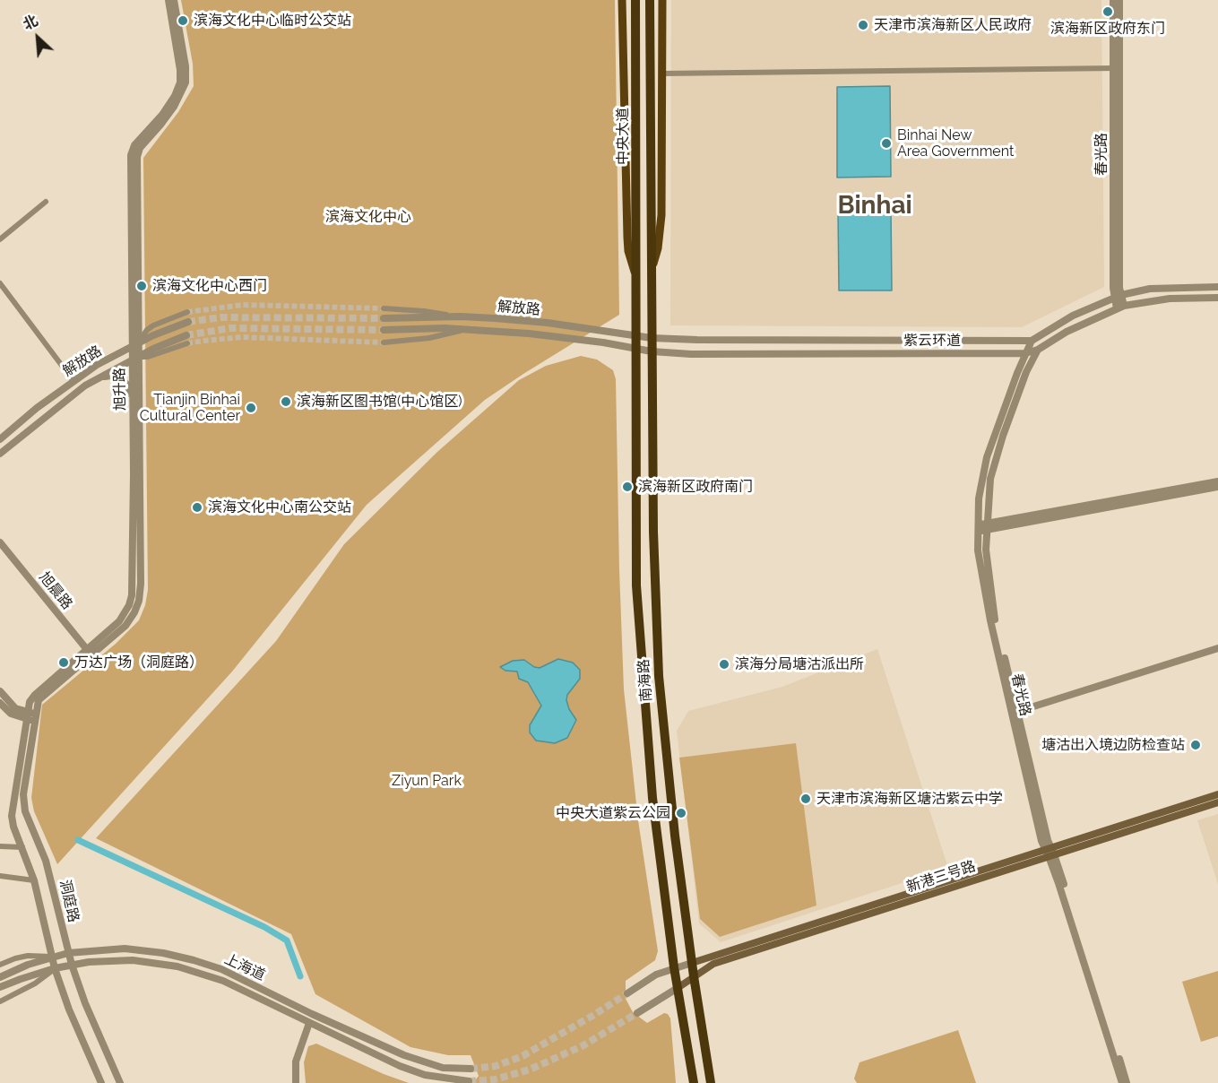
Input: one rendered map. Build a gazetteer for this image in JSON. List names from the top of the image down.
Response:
{
  "streets": {
    "highway": ["中央大道", "南海路"],
    "main road": ["新港三号路"],
    "street": [
      "春光路",
      "解放路",
      "紫云环道",
      "旭升路",
      "旭晨路",
      "洞庭路",
      "上海道"
    ]
  },
  "crossings": [
    ["中央大道", "南海路"],
    ["春光路", "紫云环道"],
    ["春光路", "新港三号路"],
    ["解放路", "紫云环道"],
    ["解放路", "旭升路"],
    ["解放路", "南海路"],
    ["紫云环道", "南海路"],
    ["旭升路", "旭晨路"],
    ["旭升路", "洞庭路"],
    ["南海路", "新港三号路"],
    ["洞庭路", "上海道"]
  ],
  "districts": ["Binhai"],
  "parks": ["滨海文化中心", "Ziyun Park"],
  "places": [
    "滨海新区政府东门",
    "滨海文化中心临时公交站",
    "天津市滨海新区人民政府",
    "Binhai New Area Government",
    "滨海文化中心西门",
    "滨海新区图书馆(中心馆区)",
    "Tianjin Binhai Cultural Center",
    "滨海新区政府南门",
    "滨海文化中心南公交站",
    "万达广场（洞庭路）",
    "滨海分局塘沽派出所",
    "塘沽出入境边防检查站",
    "天津市滨海新区塘沽紫云中学",
    "中央大道紫云公园"
  ],
  "north": "top left"
}
